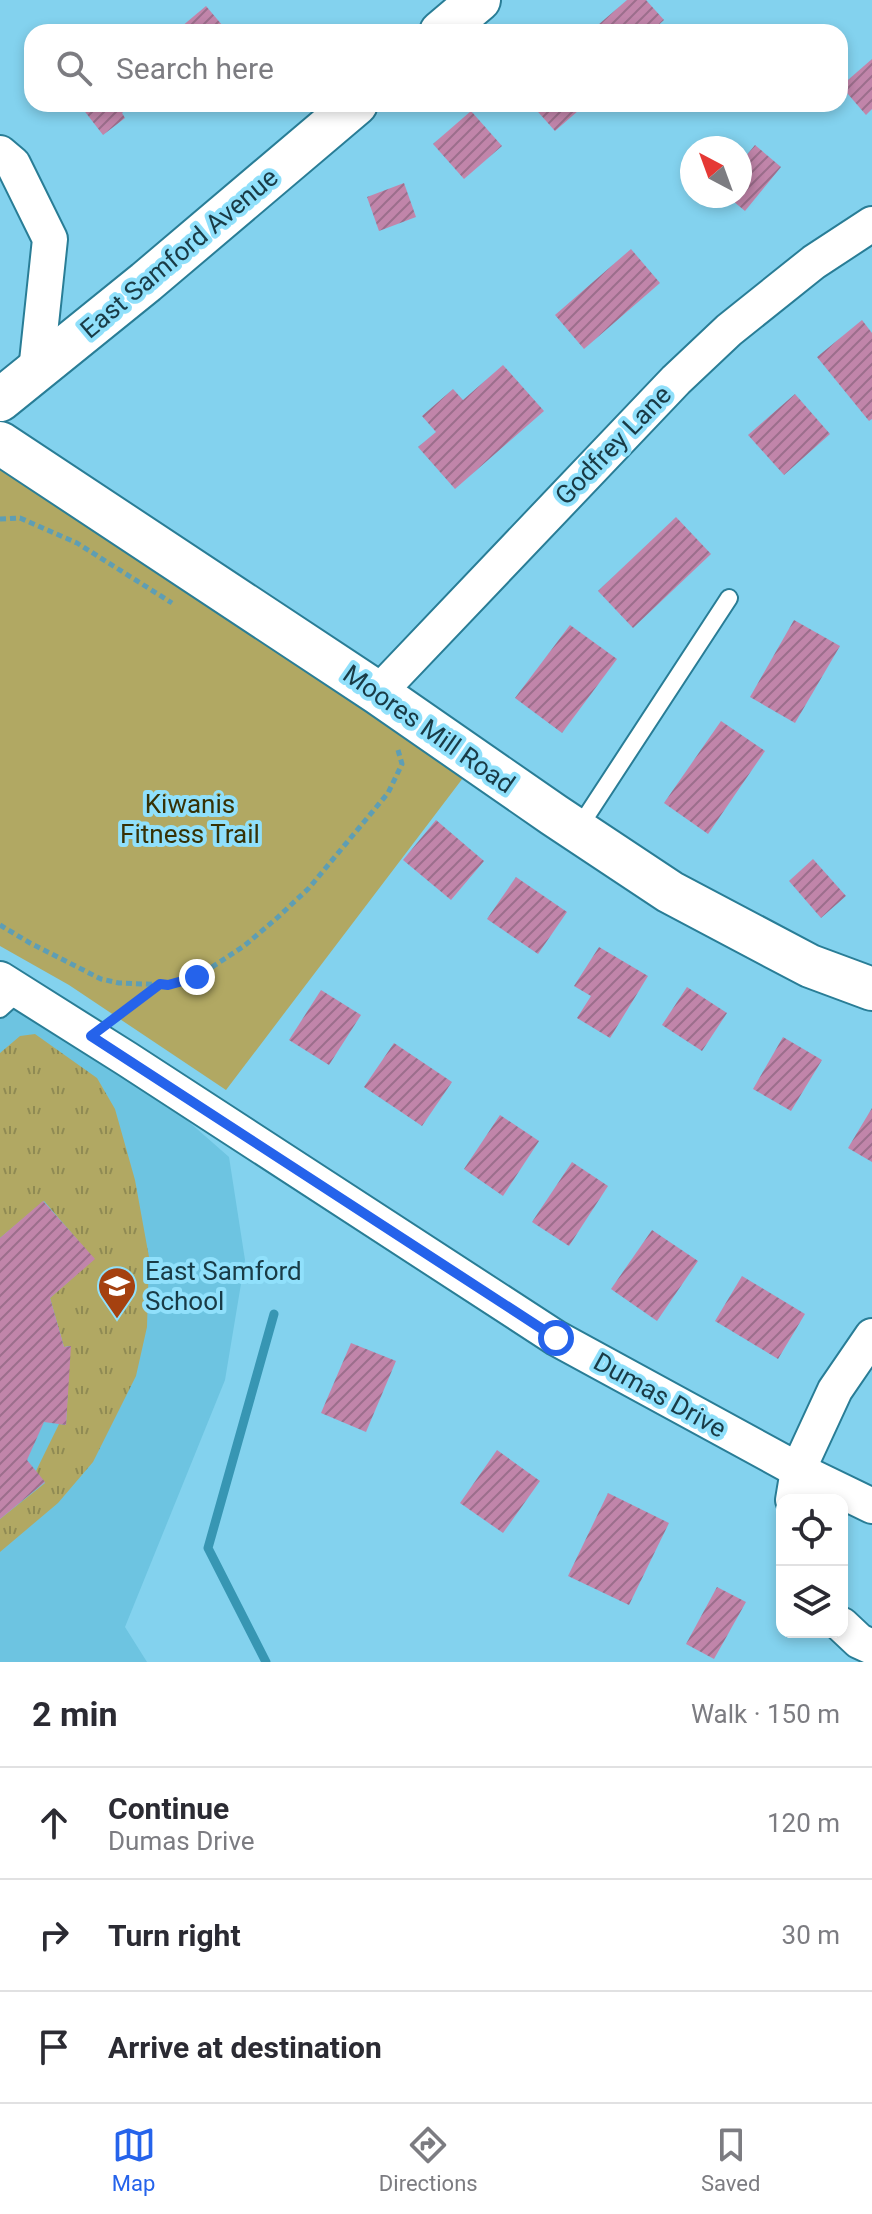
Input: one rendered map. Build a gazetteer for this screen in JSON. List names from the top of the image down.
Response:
{
  "streets": {
    "street": [
      "East Samford Avenue",
      "Godfrey Lane",
      "Moores Mill Road",
      "Dumas Drive"
    ]
  },
  "crossings": [
    ["Godfrey Lane", "Moores Mill Road"]
  ],
  "parks": ["Kiwanis Fitness Trail"],
  "places": {
    "school or university": ["East Samford School"]
  },
  "north": "top left",
  "page": {
    "search": "Search here",
    "heading": ["2 min", "Walk · 150 m"],
    "list": [
      ["Continue", "Dumas Drive", "120 m"],
      ["Turn right", "30 m"],
      "Arrive at destination"
    ],
    "nav": ["Map", "Directions", "Saved"]
  }
}
